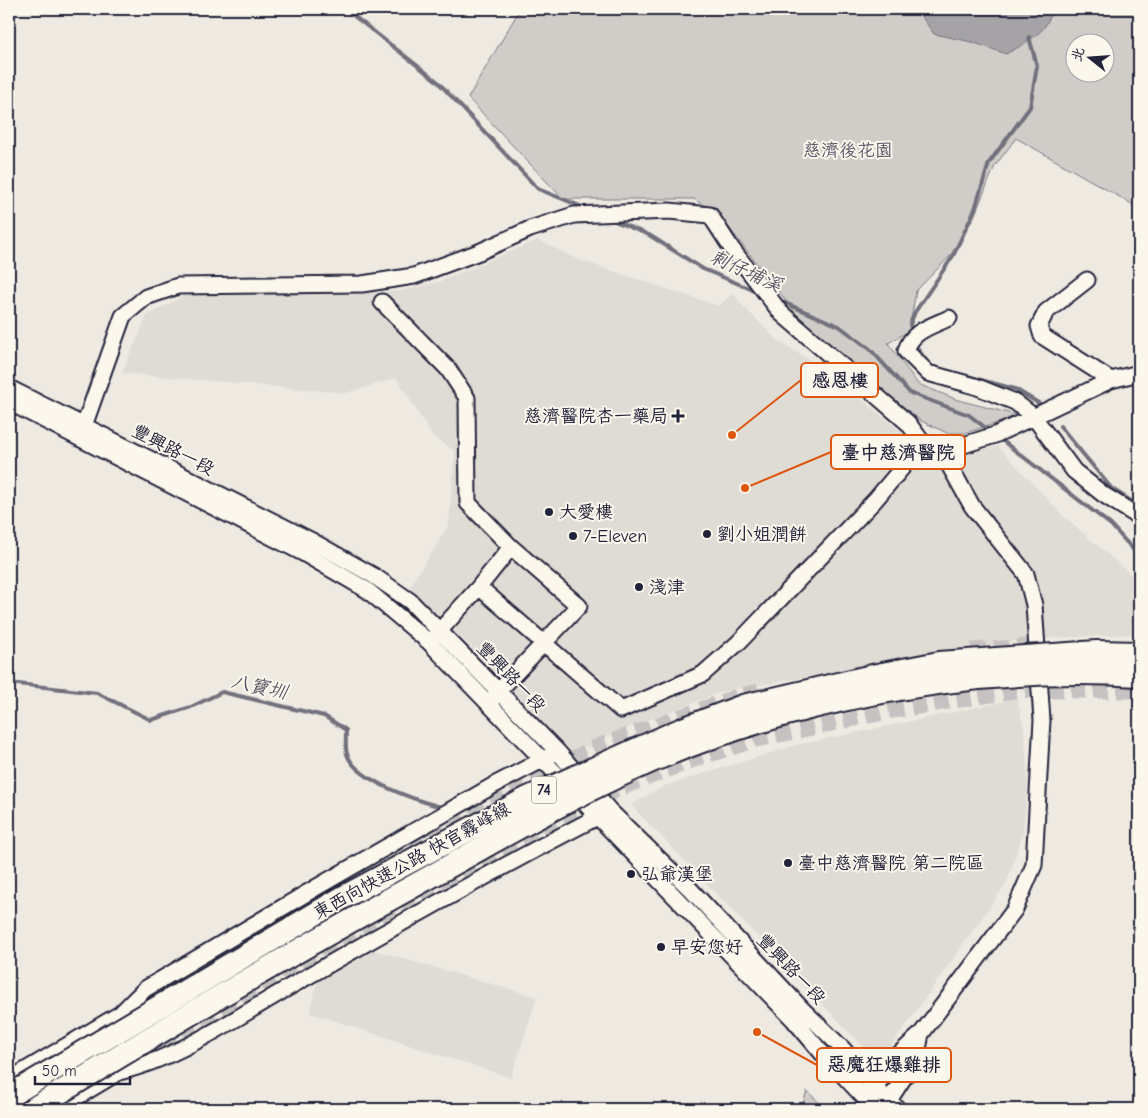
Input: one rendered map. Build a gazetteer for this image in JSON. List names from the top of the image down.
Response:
{
  "streets": {
    "highway": ["74", "東西向快速公路 快官霧峰線"],
    "street": ["豐興路一段"]
  },
  "water": ["刺仔埔溪", "八寶圳"],
  "parks": ["慈濟後花園"],
  "places": {
    "health": ["慈濟醫院杏一藥局"],
    "other": [
      "感恩樓",
      "臺中慈濟醫院",
      "大愛樓",
      "劉小姐潤餅",
      "7-Eleven",
      "淺津",
      "臺中慈濟醫院 第二院區",
      "弘爺漢堡",
      "早安您好",
      "惡魔狂爆雞排"
    ]
  },
  "scale_bar": "50 m",
  "north": "left"
}
